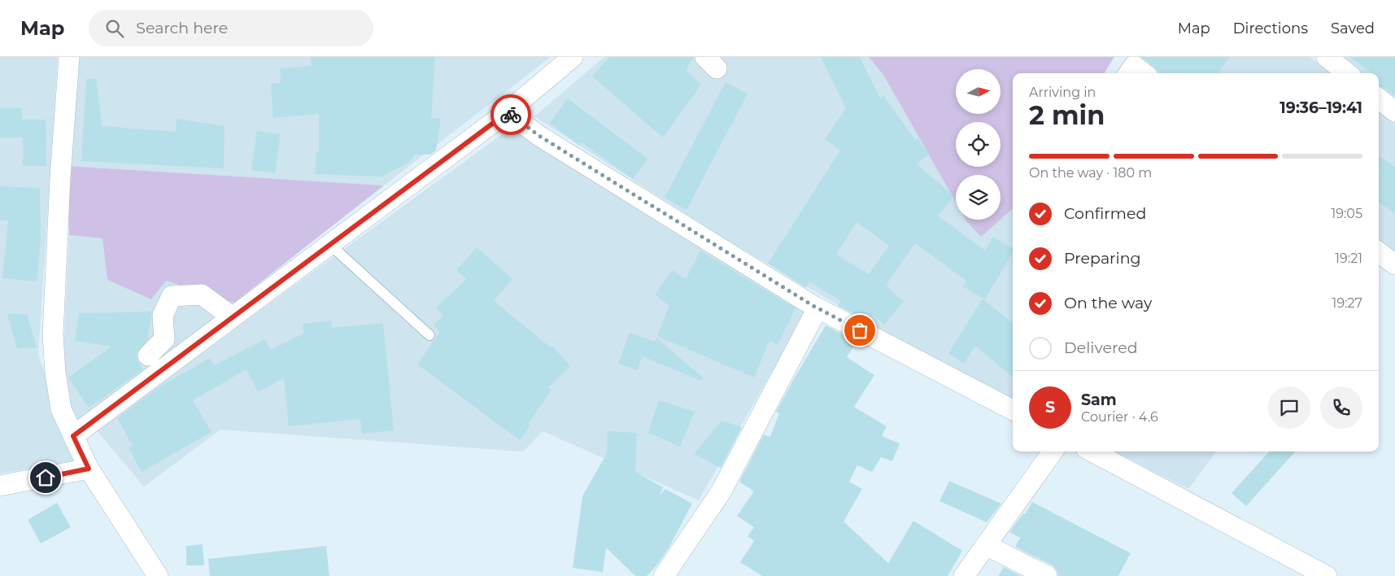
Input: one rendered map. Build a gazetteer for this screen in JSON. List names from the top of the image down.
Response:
{
  "north": "right",
  "page": {
    "header": "Map",
    "search": "Search here",
    "nav": ["Map", "Directions", "Saved"],
    "heading": ["2 min", "Arriving in", "19:36–19:41"],
    "panel": ["Sam", "Courier · 4.6"],
    "bar": "On the way · 180 m",
    "list": [
      ["Confirmed", "19:05"],
      ["Preparing", "19:21"],
      ["On the way", "19:27"],
      "Delivered"
    ],
    "round": "S"
  }
}
